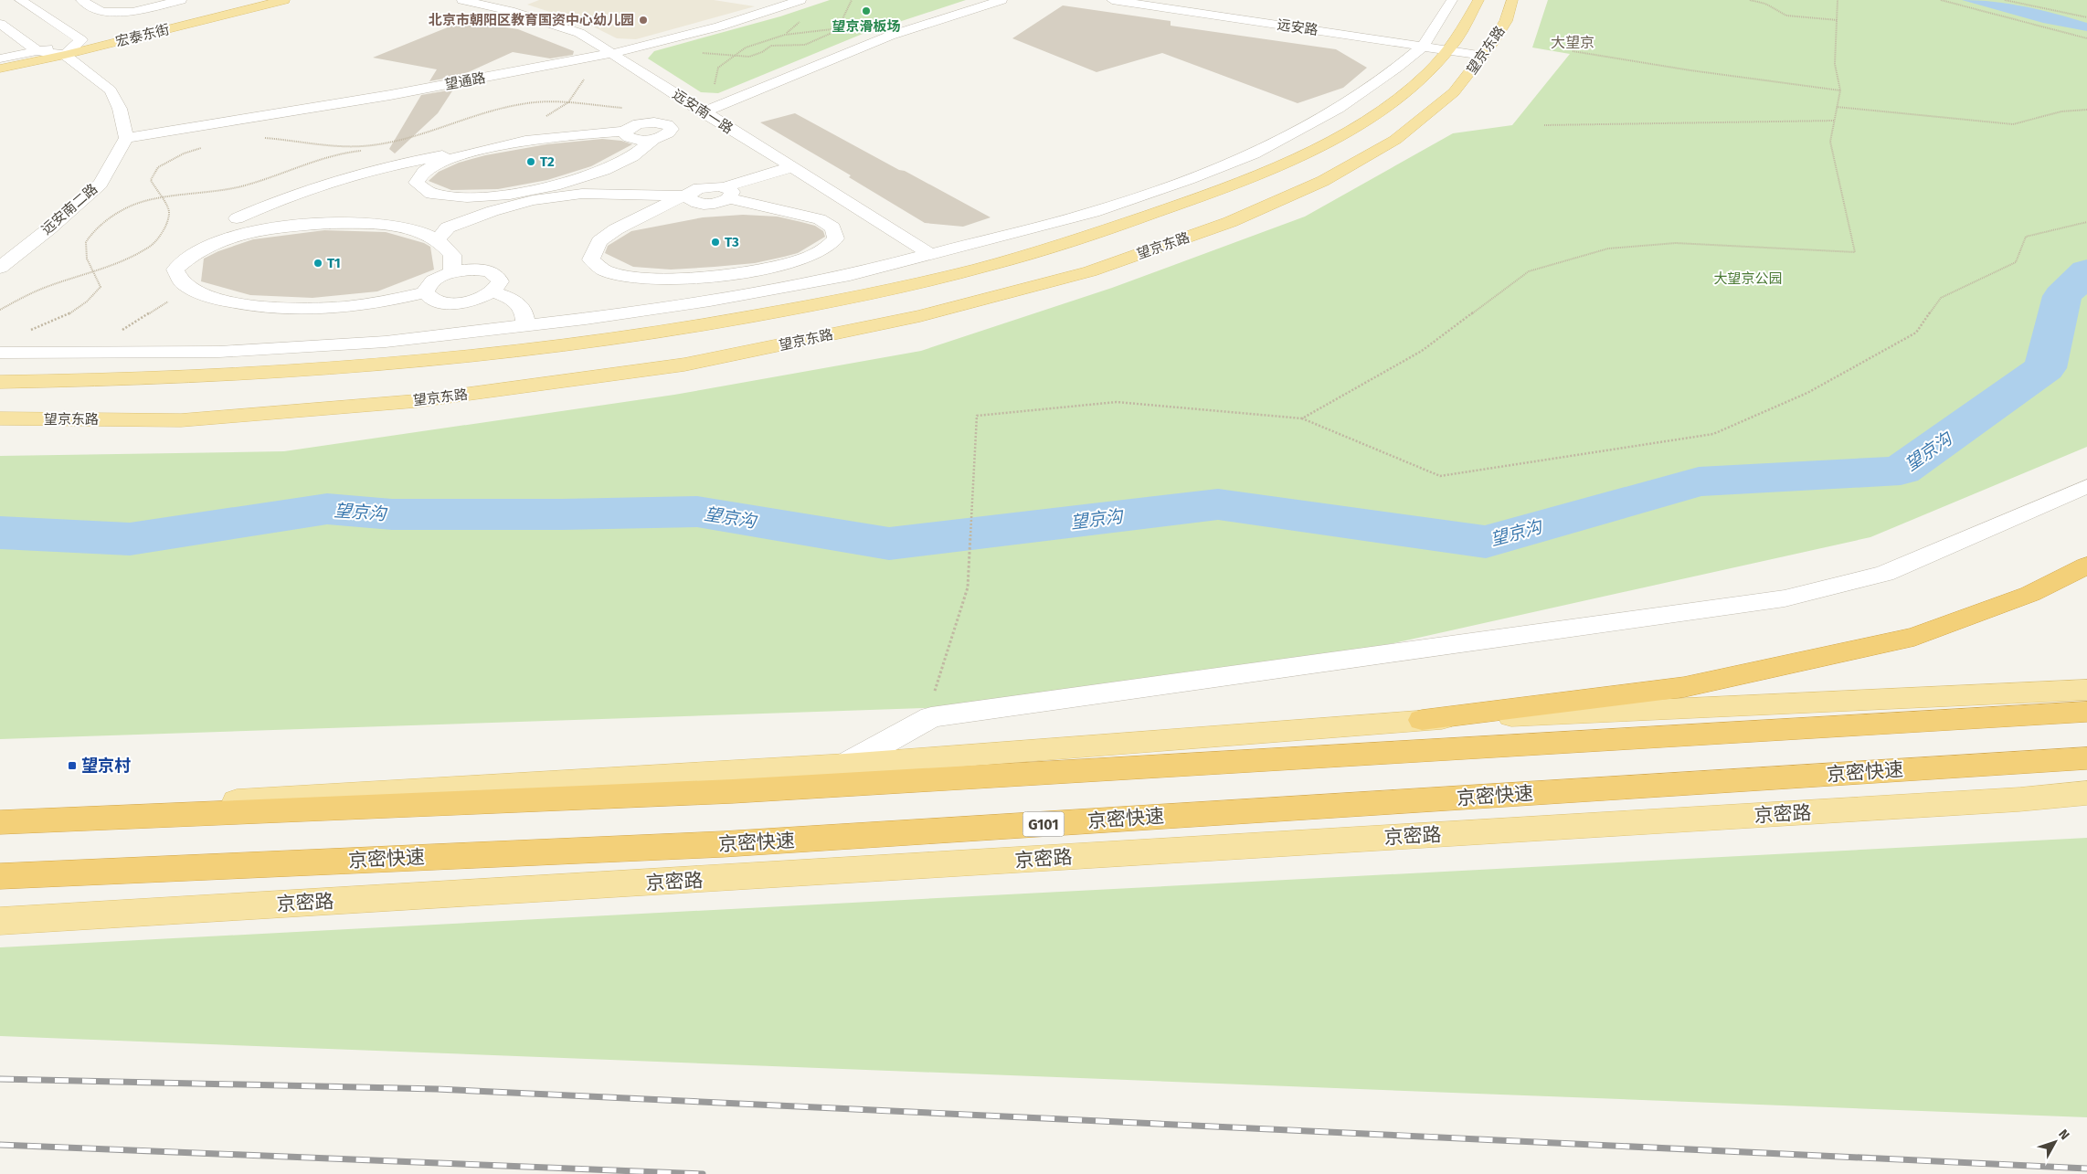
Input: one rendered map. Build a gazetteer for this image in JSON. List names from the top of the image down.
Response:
{
  "streets": {
    "highway": ["京密快速", "G101"],
    "main road": ["宏泰东街", "望京东路", "京密路"],
    "street": [
      "远安路",
      "望通路",
      "远安南一路",
      "远安南二路"
    ]
  },
  "crossings": [
    ["远安路", "望京东路"],
    ["望通路", "远安南一路"],
    ["望通路", "远安南二路"]
  ],
  "districts": ["大望京"],
  "water": ["望京沟"],
  "parks": ["大望京公园"],
  "places": {
    "other": [
      "望京滑板场",
      "北京市朝阳区教育国资中心幼儿园",
      "T2",
      "T3",
      "T1"
    ],
    "transit": ["望京村"]
  },
  "north": "top right"
}
